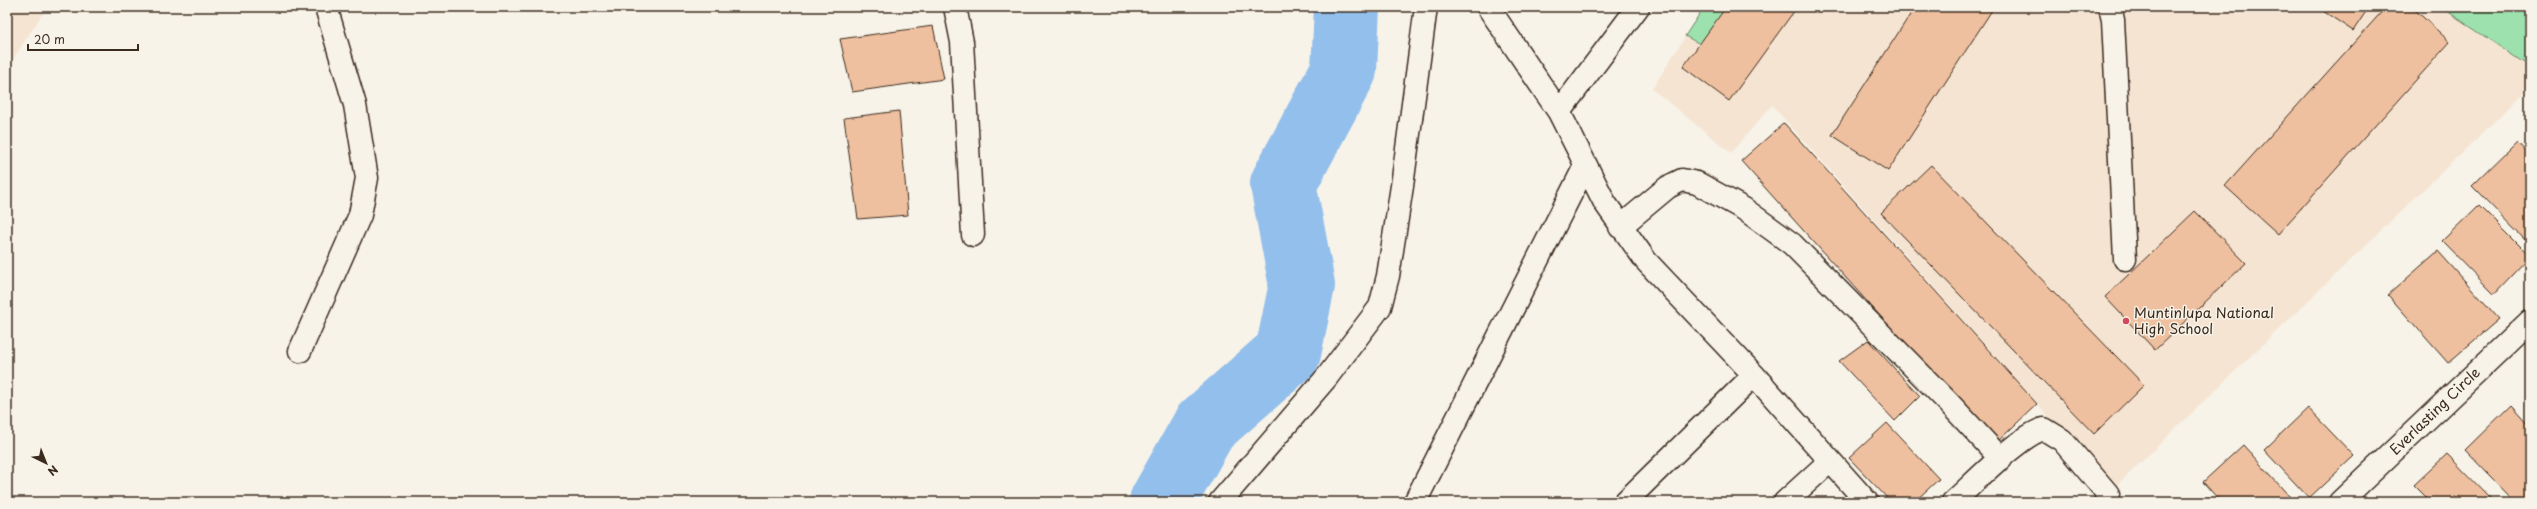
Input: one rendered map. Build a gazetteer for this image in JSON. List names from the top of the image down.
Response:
{
  "streets": {
    "street": ["Everlasting Circle"]
  },
  "places": ["Muntinlupa National High School"],
  "scale_bar": "20 m",
  "north": "bottom right"
}
